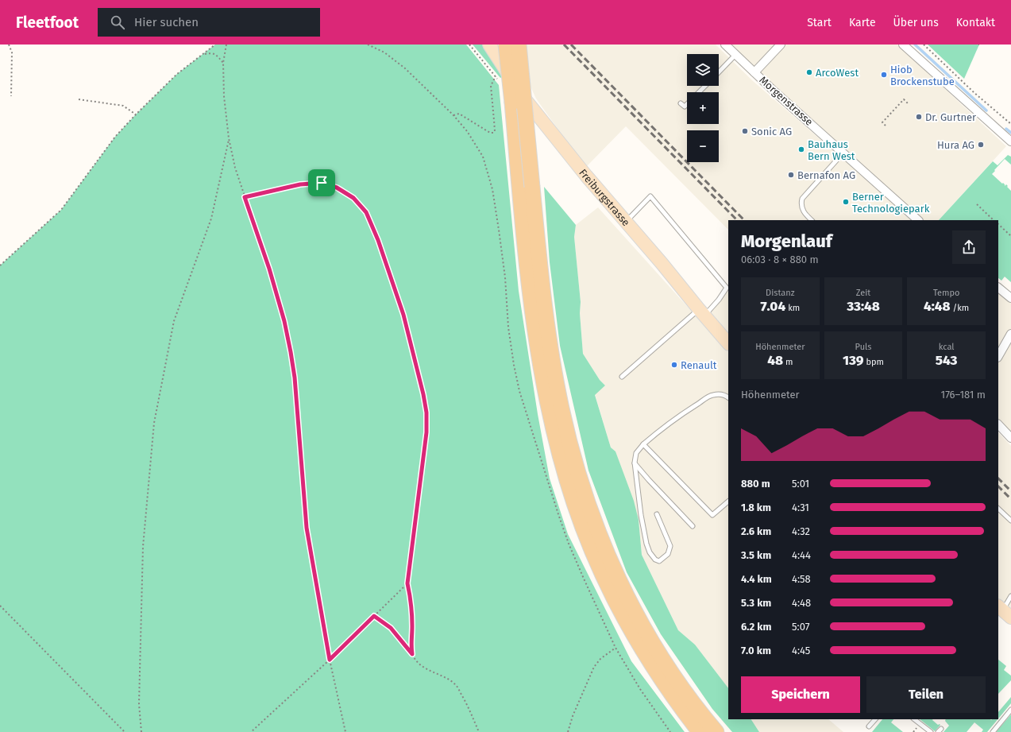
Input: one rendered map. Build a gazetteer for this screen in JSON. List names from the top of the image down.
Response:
{
  "streets": {
    "main road": ["Freiburgstrasse"],
    "street": ["Morgenstrasse"]
  },
  "places": [
    "ArcoWest",
    "Hiob Brockenstube",
    "Dr. Gurtner",
    "Sonic AG",
    "Hura AG",
    "Bauhaus Bern West",
    "Bernafon AG",
    "Berner Technologiepark",
    "Renault"
  ],
  "page": {
    "header": "Fleetfoot",
    "search": "Hier suchen",
    "nav": [
      "Start",
      "Karte",
      "Über uns",
      "Kontakt"
    ],
    "map_buttons": ["+", "−"],
    "heading": ["Morgenlauf", "06:03 · 8 × 880 m"],
    "stats": [
      ["Distanz", "7.04 km"],
      ["Zeit", "33:48"],
      ["Tempo", "4:48 /km"],
      ["Höhenmeter", "48 m"],
      ["Puls", "139 bpm"],
      ["kcal", "543"]
    ],
    "chart": ["Höhenmeter", "176–181 m"],
    "list": [
      {
        "name": "880 m",
        "note": "5:01"
      },
      {
        "name": "1.8 km",
        "note": "4:31"
      },
      {
        "name": "2.6 km",
        "note": "4:32"
      },
      {
        "name": "3.5 km",
        "note": "4:44"
      },
      {
        "name": "4.4 km",
        "note": "4:58"
      },
      {
        "name": "5.3 km",
        "note": "4:48"
      },
      {
        "name": "6.2 km",
        "note": "5:07"
      },
      {
        "name": "7.0 km",
        "note": "4:45"
      }
    ],
    "buttons": ["Speichern", "Teilen"]
  }
}
